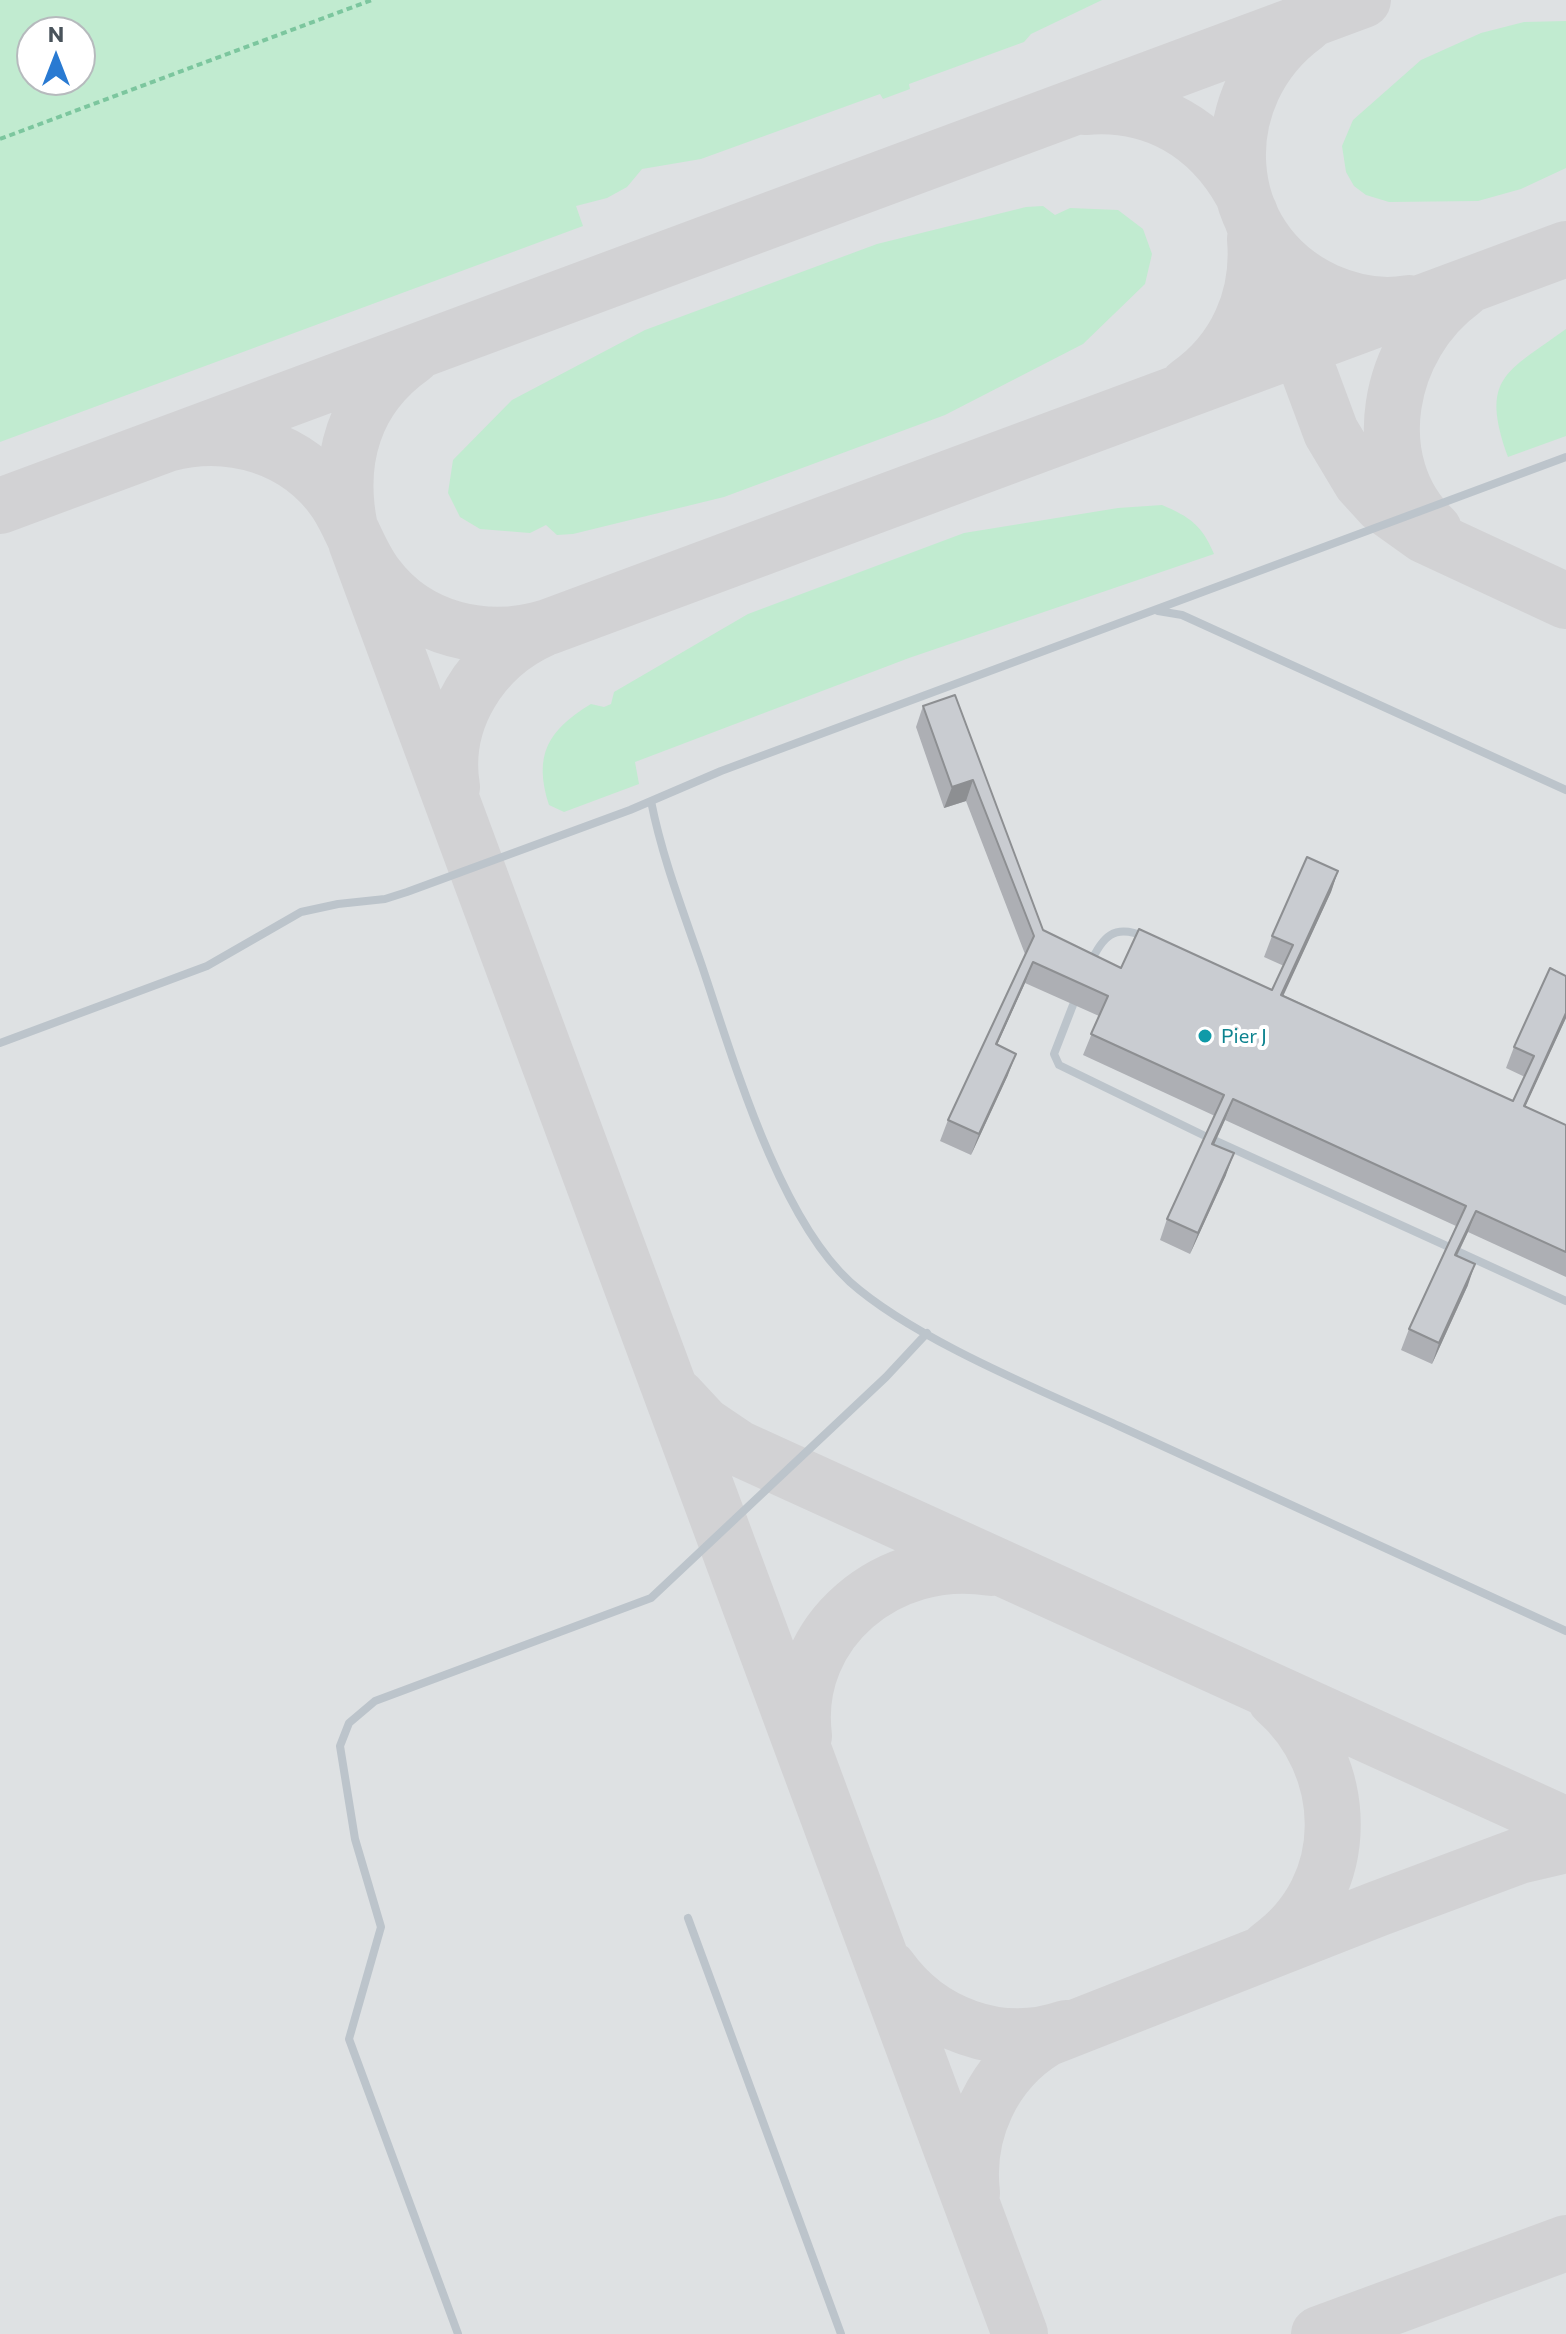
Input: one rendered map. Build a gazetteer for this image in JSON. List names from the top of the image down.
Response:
{
  "places": ["Pier J"],
  "north": "top"
}
